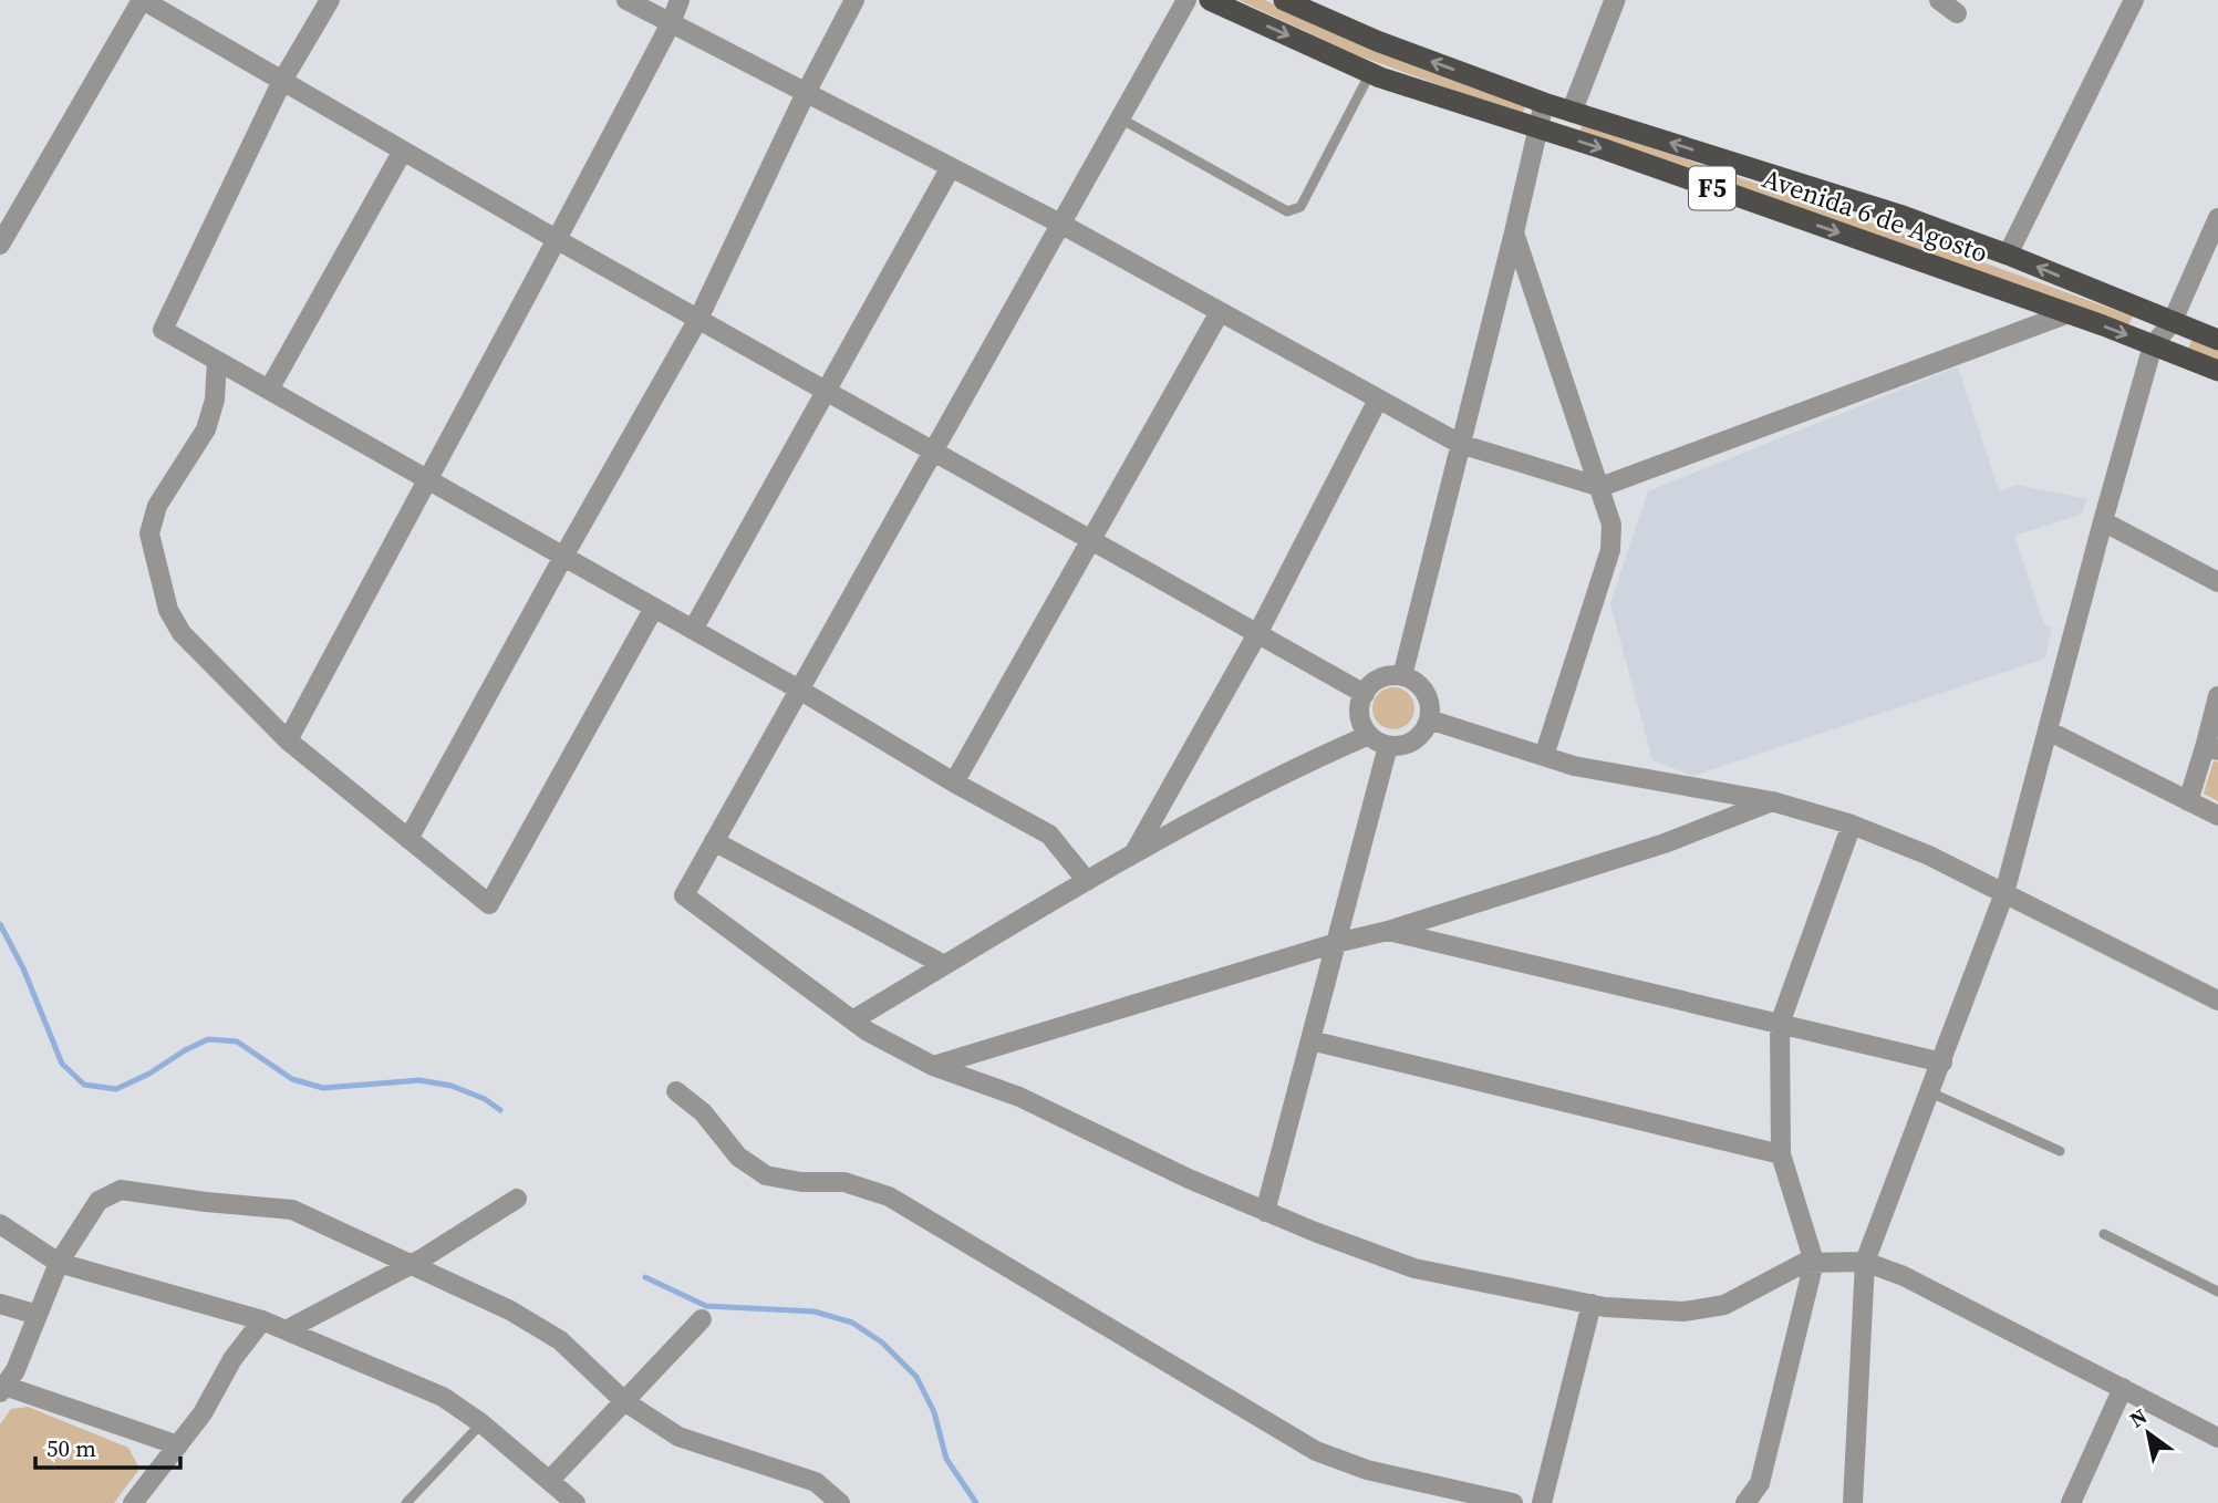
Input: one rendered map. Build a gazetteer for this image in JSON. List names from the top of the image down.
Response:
{
  "streets": {
    "highway": ["F5", "Avenida 6 de Agosto"]
  },
  "scale_bar": "50 m",
  "north": "top left"
}
